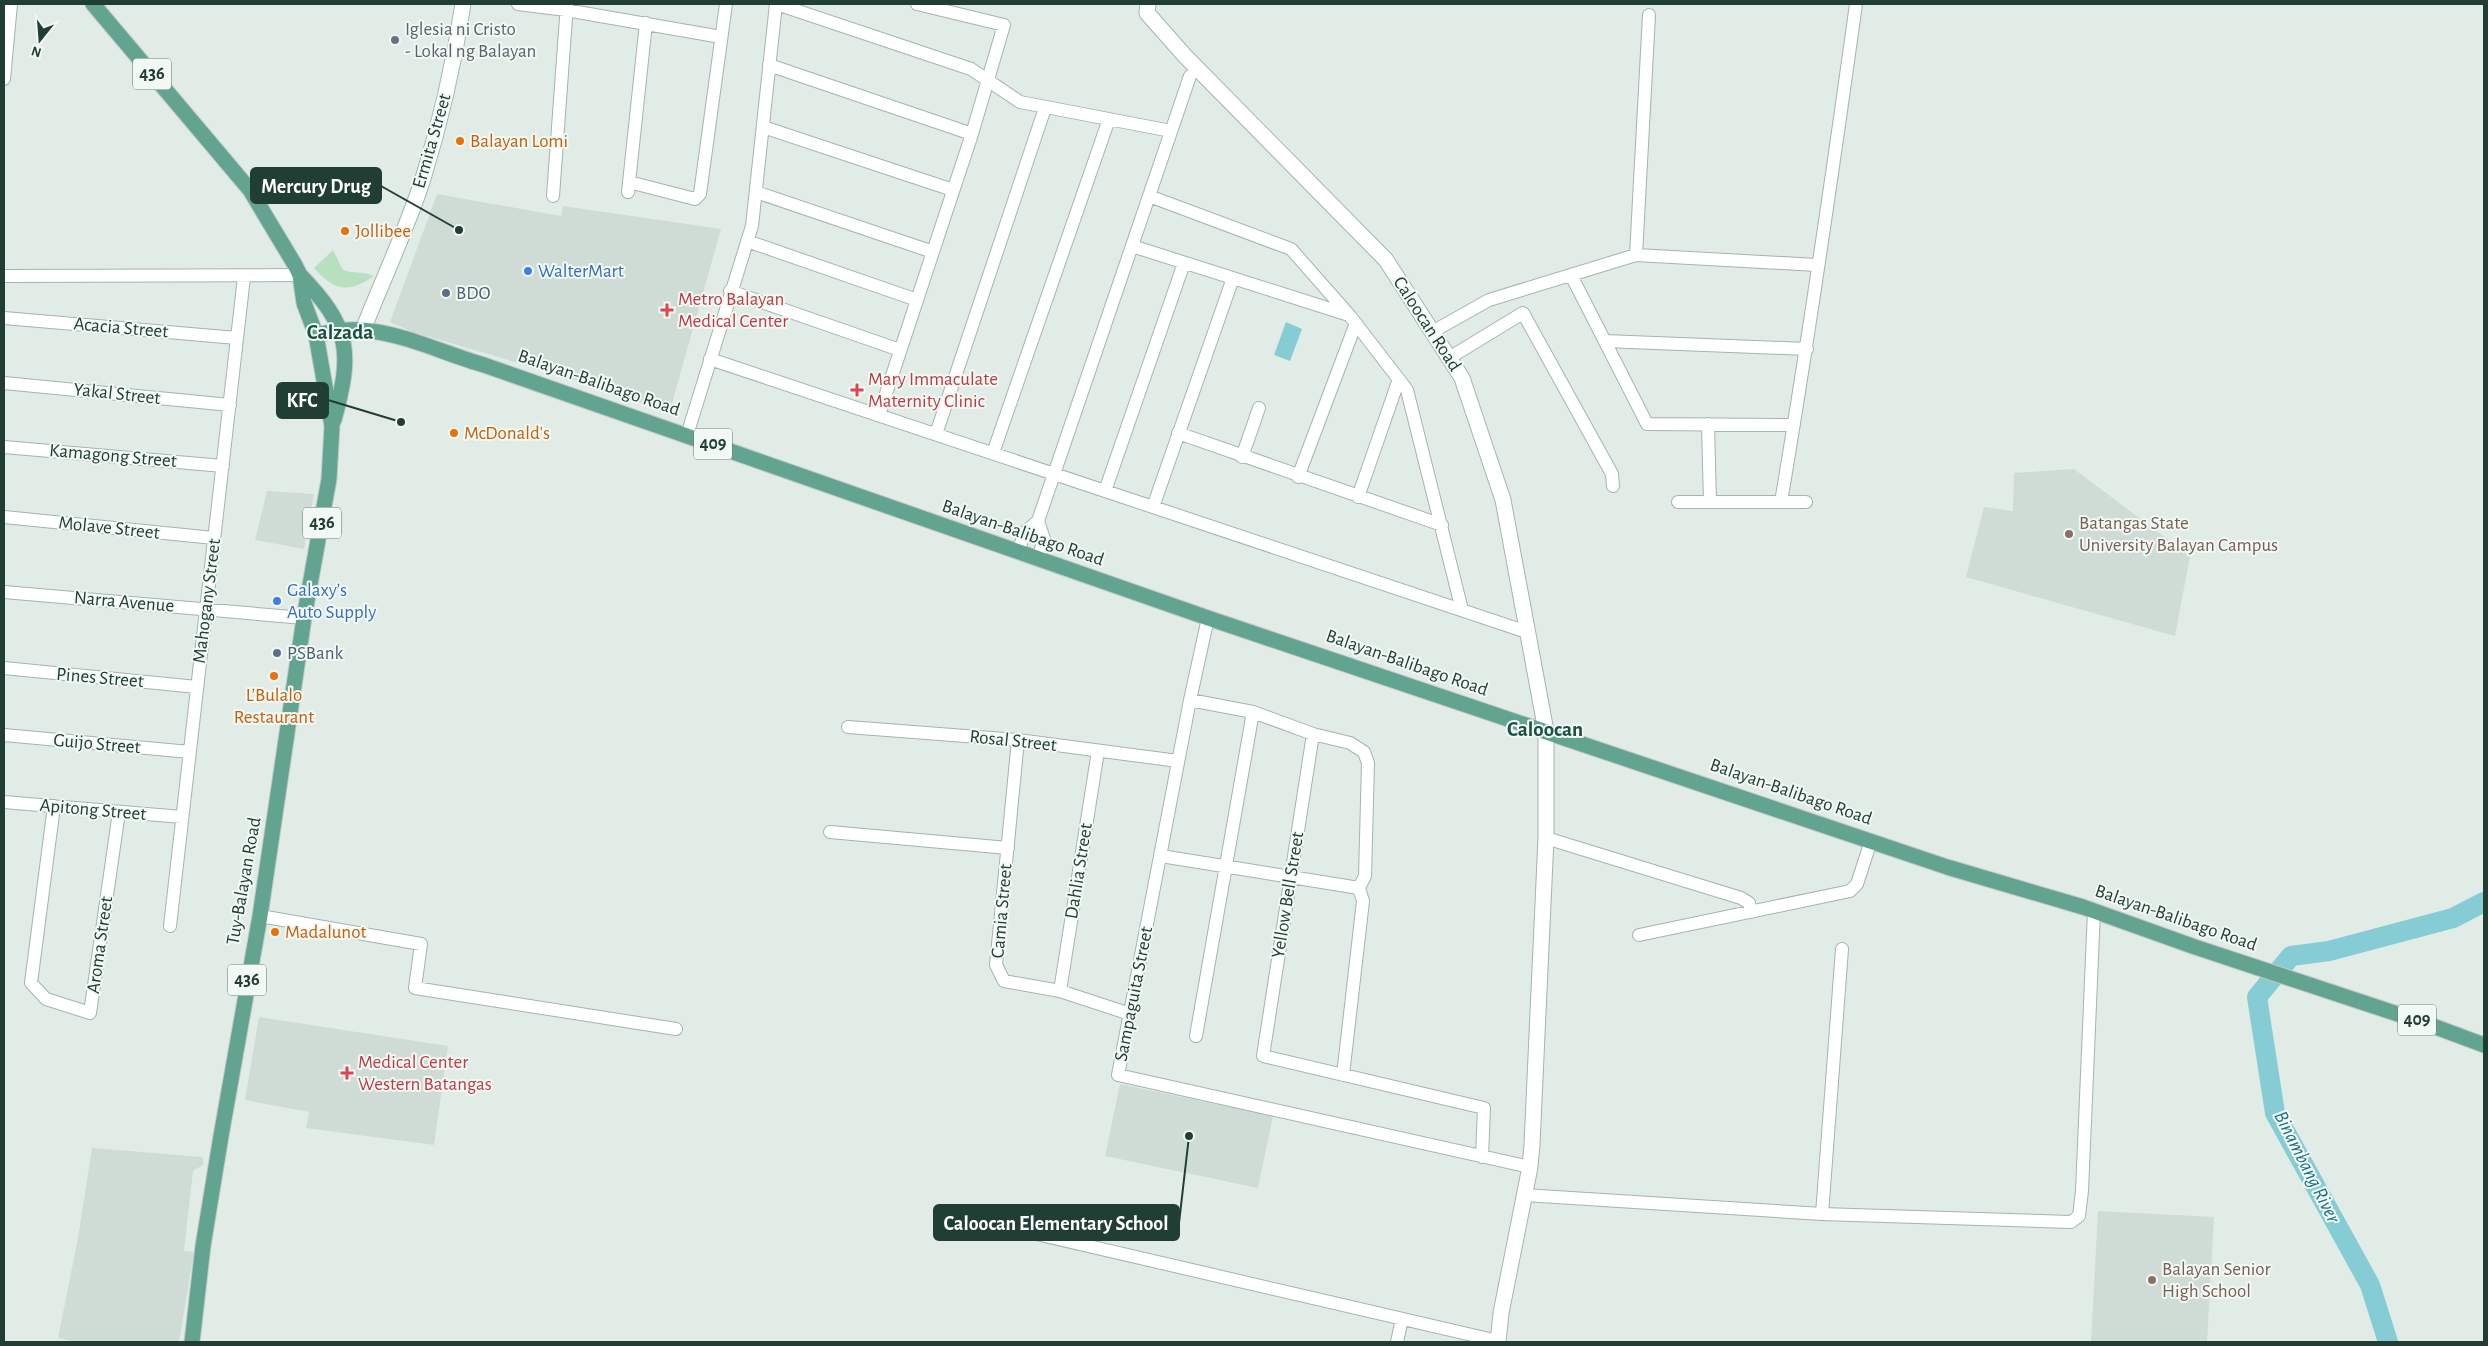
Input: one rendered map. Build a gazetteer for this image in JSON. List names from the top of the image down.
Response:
{
  "streets": {
    "main road": [
      "436",
      "Balayan-Balibago Road",
      "409",
      "Tuy-Balayan Road"
    ],
    "street": [
      "Ermita Street",
      "Caloocan Road",
      "Acacia Street",
      "Yakal Street",
      "Kamagong Street",
      "Molave Street",
      "Mahogany Street",
      "Narra Avenue",
      "Pines Street",
      "Rosal Street",
      "Guijo Street",
      "Apitong Street",
      "Dahlia Street",
      "Yellow Bell Street",
      "Camia Street",
      "Aroma Street",
      "Sampaguita Street"
    ]
  },
  "crossings": [
    ["436", "Balayan-Balibago Road"],
    ["436", "Tuy-Balayan Road"],
    ["Ermita Street", "Balayan-Balibago Road"],
    ["Caloocan Road", "Balayan-Balibago Road"],
    ["Caloocan Road", "Sampaguita Street"],
    ["Acacia Street", "Mahogany Street"],
    ["Balayan-Balibago Road", "Tuy-Balayan Road"],
    ["Balayan-Balibago Road", "Sampaguita Street"],
    ["Yakal Street", "Mahogany Street"],
    ["Kamagong Street", "Mahogany Street"],
    ["Molave Street", "Mahogany Street"],
    ["Mahogany Street", "Narra Avenue"],
    ["Mahogany Street", "Pines Street"],
    ["Mahogany Street", "Guijo Street"],
    ["Mahogany Street", "Apitong Street"],
    ["Narra Avenue", "Tuy-Balayan Road"],
    ["Rosal Street", "Dahlia Street"],
    ["Rosal Street", "Camia Street"],
    ["Rosal Street", "Sampaguita Street"],
    ["Apitong Street", "Aroma Street"],
    ["Dahlia Street", "Camia Street"],
    ["Camia Street", "Sampaguita Street"]
  ],
  "districts": ["Calzada", "Caloocan"],
  "water": ["Binambang River"],
  "places": {
    "other": [
      "Iglesia ni Cristo - Lokal ng Balayan",
      "Balayan Lomi",
      "Mercury Drug",
      "Jollibee",
      "WalterMart",
      "BDO",
      "KFC",
      "McDonald's",
      "Batangas State University Balayan Campus",
      "Galaxy’s Auto Supply",
      "PSBank",
      "L’Bulalo Restaurant",
      "Madalunot",
      "Caloocan Elementary School",
      "Balayan Senior High School"
    ],
    "health": ["Metro Balayan Medical Center", "Mary Immaculate Maternity Clinic", "Medical Center Western Batangas"]
  },
  "north": "bottom"
}
